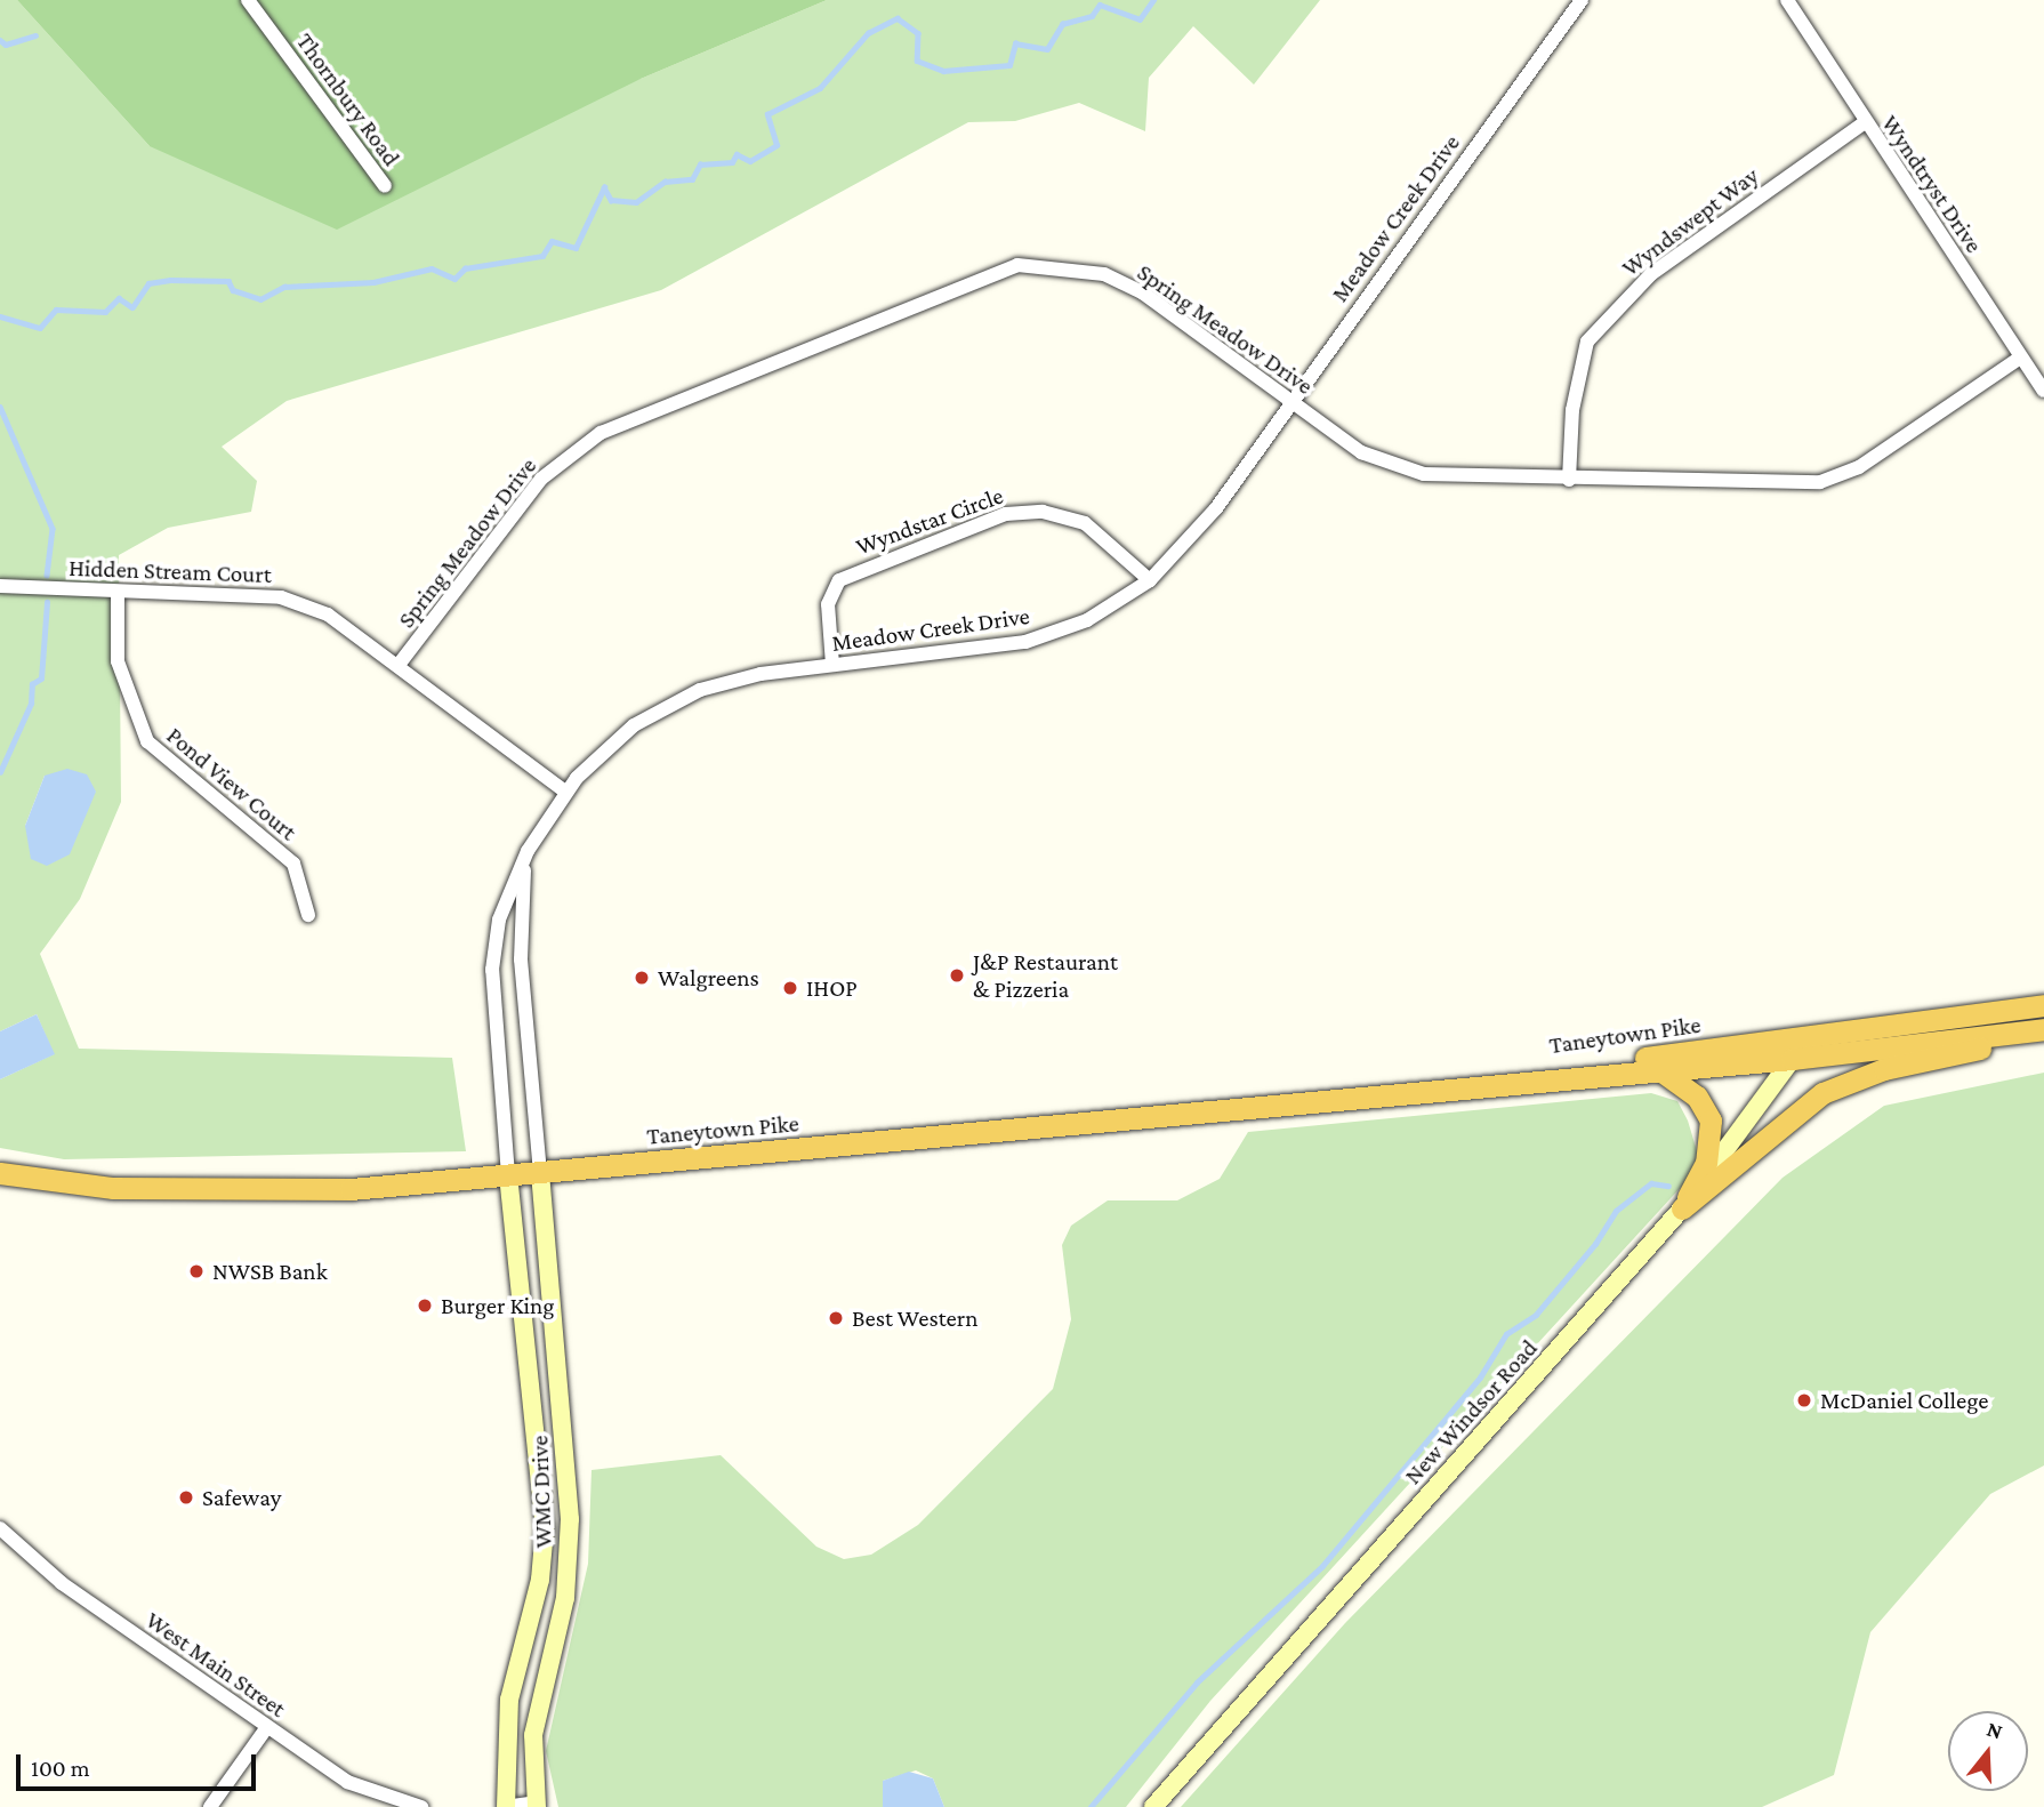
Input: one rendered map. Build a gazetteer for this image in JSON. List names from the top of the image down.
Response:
{
  "streets": {
    "highway": ["Taneytown Pike"],
    "main road": ["New Windsor Road", "WMC Drive"],
    "street": [
      "Thornbury Road",
      "Wyndtryst Drive",
      "Meadow Creek Drive",
      "Wyndswept Way",
      "Spring Meadow Drive",
      "Wyndstar Circle",
      "Hidden Stream Court",
      "Pond View Court",
      "West Main Street"
    ]
  },
  "crossings": [
    ["Wyndtryst Drive", "Wyndswept Way"],
    ["Wyndtryst Drive", "Spring Meadow Drive"],
    ["Meadow Creek Drive", "Spring Meadow Drive"],
    ["Meadow Creek Drive", "Wyndstar Circle"],
    ["Meadow Creek Drive", "Hidden Stream Court"],
    ["Meadow Creek Drive", "Taneytown Pike"],
    ["Meadow Creek Drive", "WMC Drive"],
    ["Wyndswept Way", "Spring Meadow Drive"],
    ["Spring Meadow Drive", "Hidden Stream Court"],
    ["Hidden Stream Court", "Pond View Court"],
    ["Taneytown Pike", "New Windsor Road"],
    ["Taneytown Pike", "WMC Drive"]
  ],
  "places": [
    "J&P Restaurant & Pizzeria",
    "Walgreens",
    "IHOP",
    "NWSB Bank",
    "Burger King",
    "Best Western",
    "McDaniel College",
    "Safeway"
  ],
  "scale_bar": "100 m",
  "north": "top"
}
